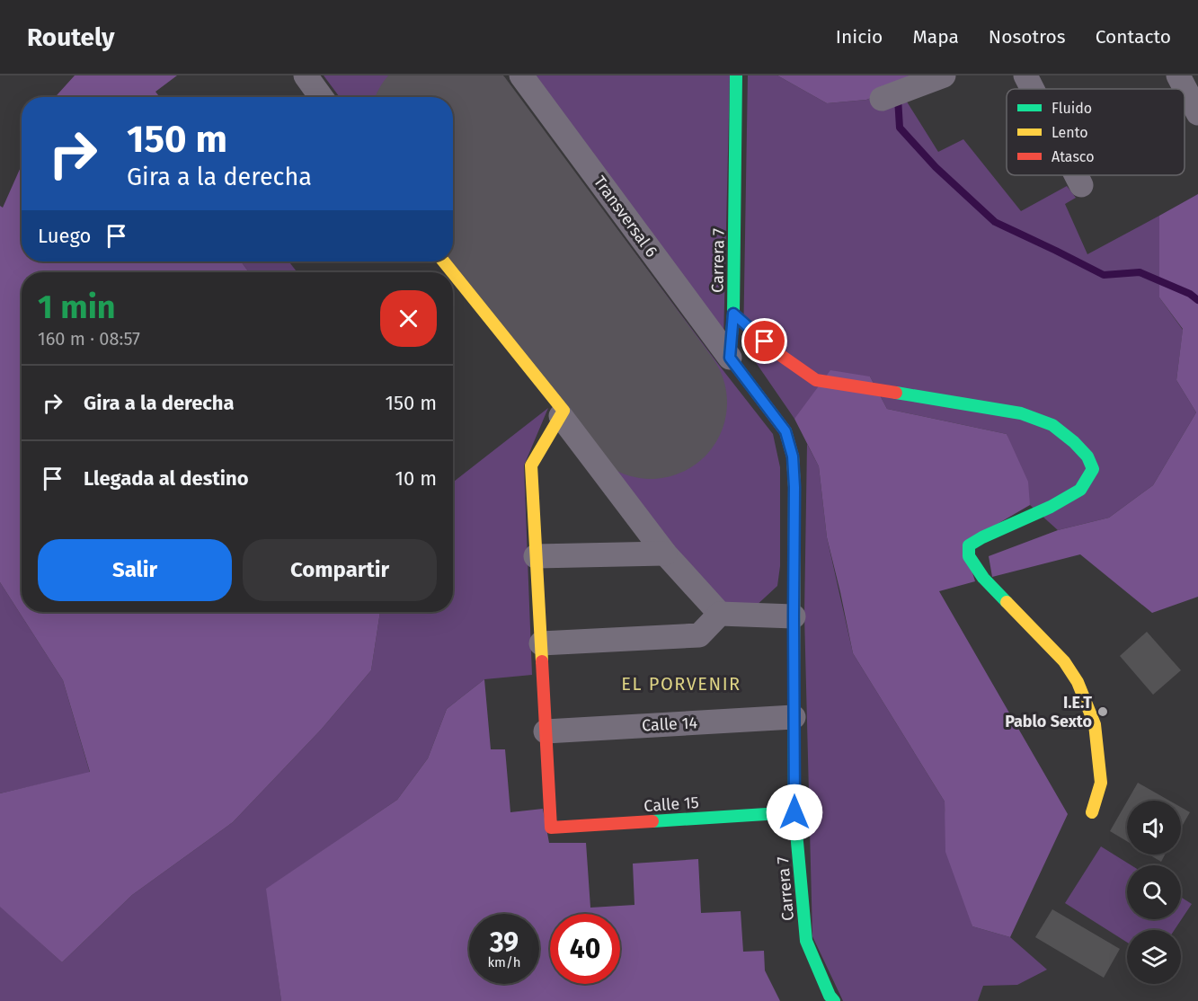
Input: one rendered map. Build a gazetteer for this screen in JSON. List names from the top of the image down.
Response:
{
  "streets": {
    "street": [
      "Transversal 6",
      "Carrera 7",
      "Calle 14",
      "Calle 15"
    ]
  },
  "crossings": [
    ["Transversal 6", "Carrera 7"],
    ["Carrera 7", "Calle 14"],
    ["Carrera 7", "Calle 15"],
    ["Calle 14", "Calle 15"]
  ],
  "districts": ["EL PORVENIR"],
  "places": ["I.E.T Pablo Sexto"],
  "legend": ["Fluido", "Lento", "Atasco"],
  "page": {
    "header": "Routely",
    "nav": [
      "Inicio",
      "Mapa",
      "Nosotros",
      "Contacto"
    ],
    "turn": ["150 m", "Gira a la derecha"],
    "then": "Luego",
    "heading": ["1 min", "160 m · 08:57"],
    "list": [
      {
        "name": "Gira a la derecha",
        "value": "150 m"
      },
      {
        "name": "Llegada al destino",
        "value": "10 m"
      }
    ],
    "buttons": ["Salir", "Compartir"],
    "speed": "39 km/h",
    "limit": "40"
  }
}
